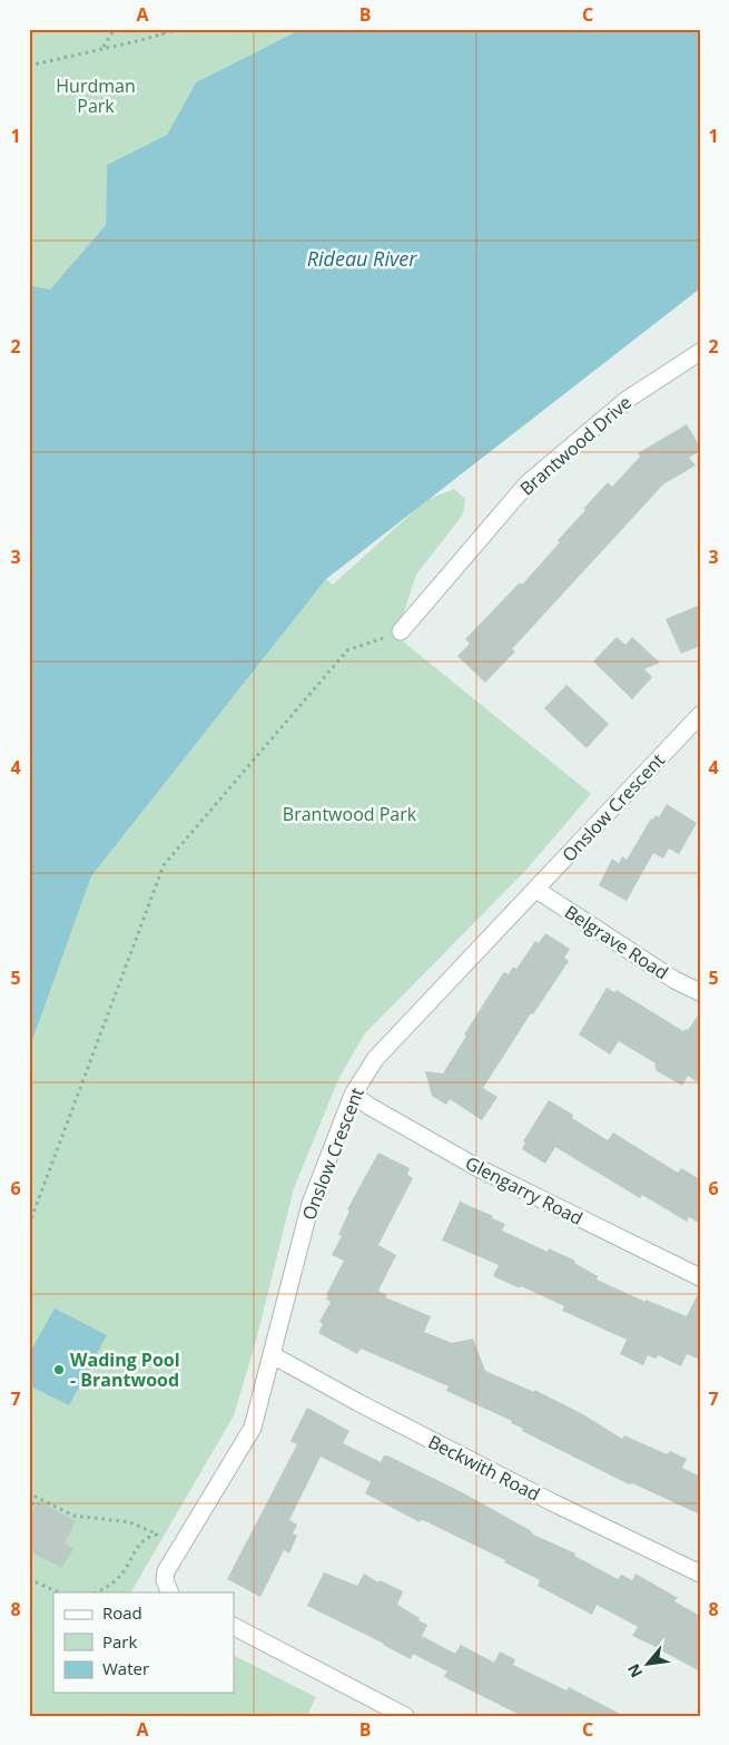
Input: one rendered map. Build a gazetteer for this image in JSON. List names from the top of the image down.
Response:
{
  "streets": {
    "street": [
      "Brantwood Drive",
      "Onslow Crescent",
      "Belgrave Road",
      "Glengarry Road",
      "Beckwith Road"
    ]
  },
  "crossings": [
    ["Onslow Crescent", "Belgrave Road"],
    ["Onslow Crescent", "Glengarry Road"],
    ["Onslow Crescent", "Beckwith Road"]
  ],
  "water": ["Rideau River"],
  "parks": ["Hurdman Park", "Brantwood Park"],
  "places": ["Wading Pool - Brantwood"],
  "legend": ["Road", "Park", "Water"],
  "north": "bottom left",
  "grid": {
    "columns": ["A", "B", "C"],
    "rows": [
      "1",
      "2",
      "3",
      "4",
      "5",
      "6",
      "7",
      "8"
    ]
  }
}
